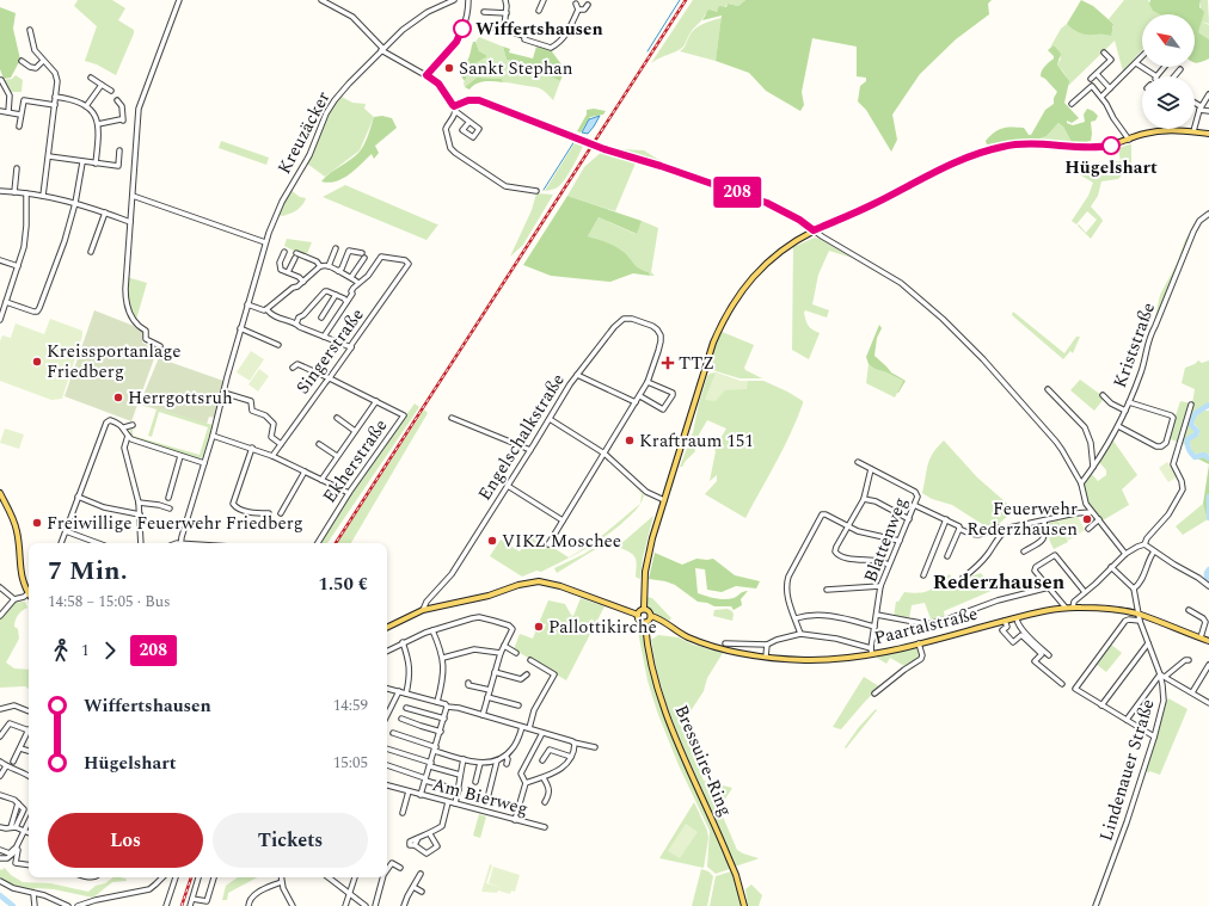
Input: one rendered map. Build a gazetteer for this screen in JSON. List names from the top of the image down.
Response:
{
  "streets": {
    "main road": ["Paartalstraße", "Bressuire-Ring"],
    "street": [
      "Kreuzäcker",
      "Kriststraße",
      "Singerstraße",
      "Engelschalkstraße",
      "Ekherstraße",
      "Blattenweg",
      "Lindenauer Straße",
      "Am Bierweg"
    ]
  },
  "crossings": [
    ["Blattenweg", "Paartalstraße"],
    ["Paartalstraße", "Bressuire-Ring"],
    ["Paartalstraße", "Lindenauer Straße"]
  ],
  "districts": ["Rederzhausen"],
  "places": {
    "other": [
      "Wiffertshausen",
      "Sankt Stephan",
      "Hügelshart",
      "Kreissportanlage Friedberg",
      "Herrgottsruh",
      "Kraftraum 151",
      "Feuerwehr Rederzhausen",
      "Freiwillige Feuerwehr Friedberg",
      "VIKZ Moschee",
      "Pallottikirche"
    ],
    "health": ["TTZ"]
  },
  "lines": ["bus line 208"],
  "north": "top left",
  "page": {
    "on_map": "208",
    "heading": ["7 Min.", "14:58 – 15:05 · Bus", "1.50 €"],
    "legs": ["1", "208"],
    "list": [
      {
        "name": "Wiffertshausen",
        "value": "14:59"
      },
      {
        "name": "Hügelshart",
        "value": "15:05"
      }
    ],
    "buttons": ["Los", "Tickets"]
  }
}
